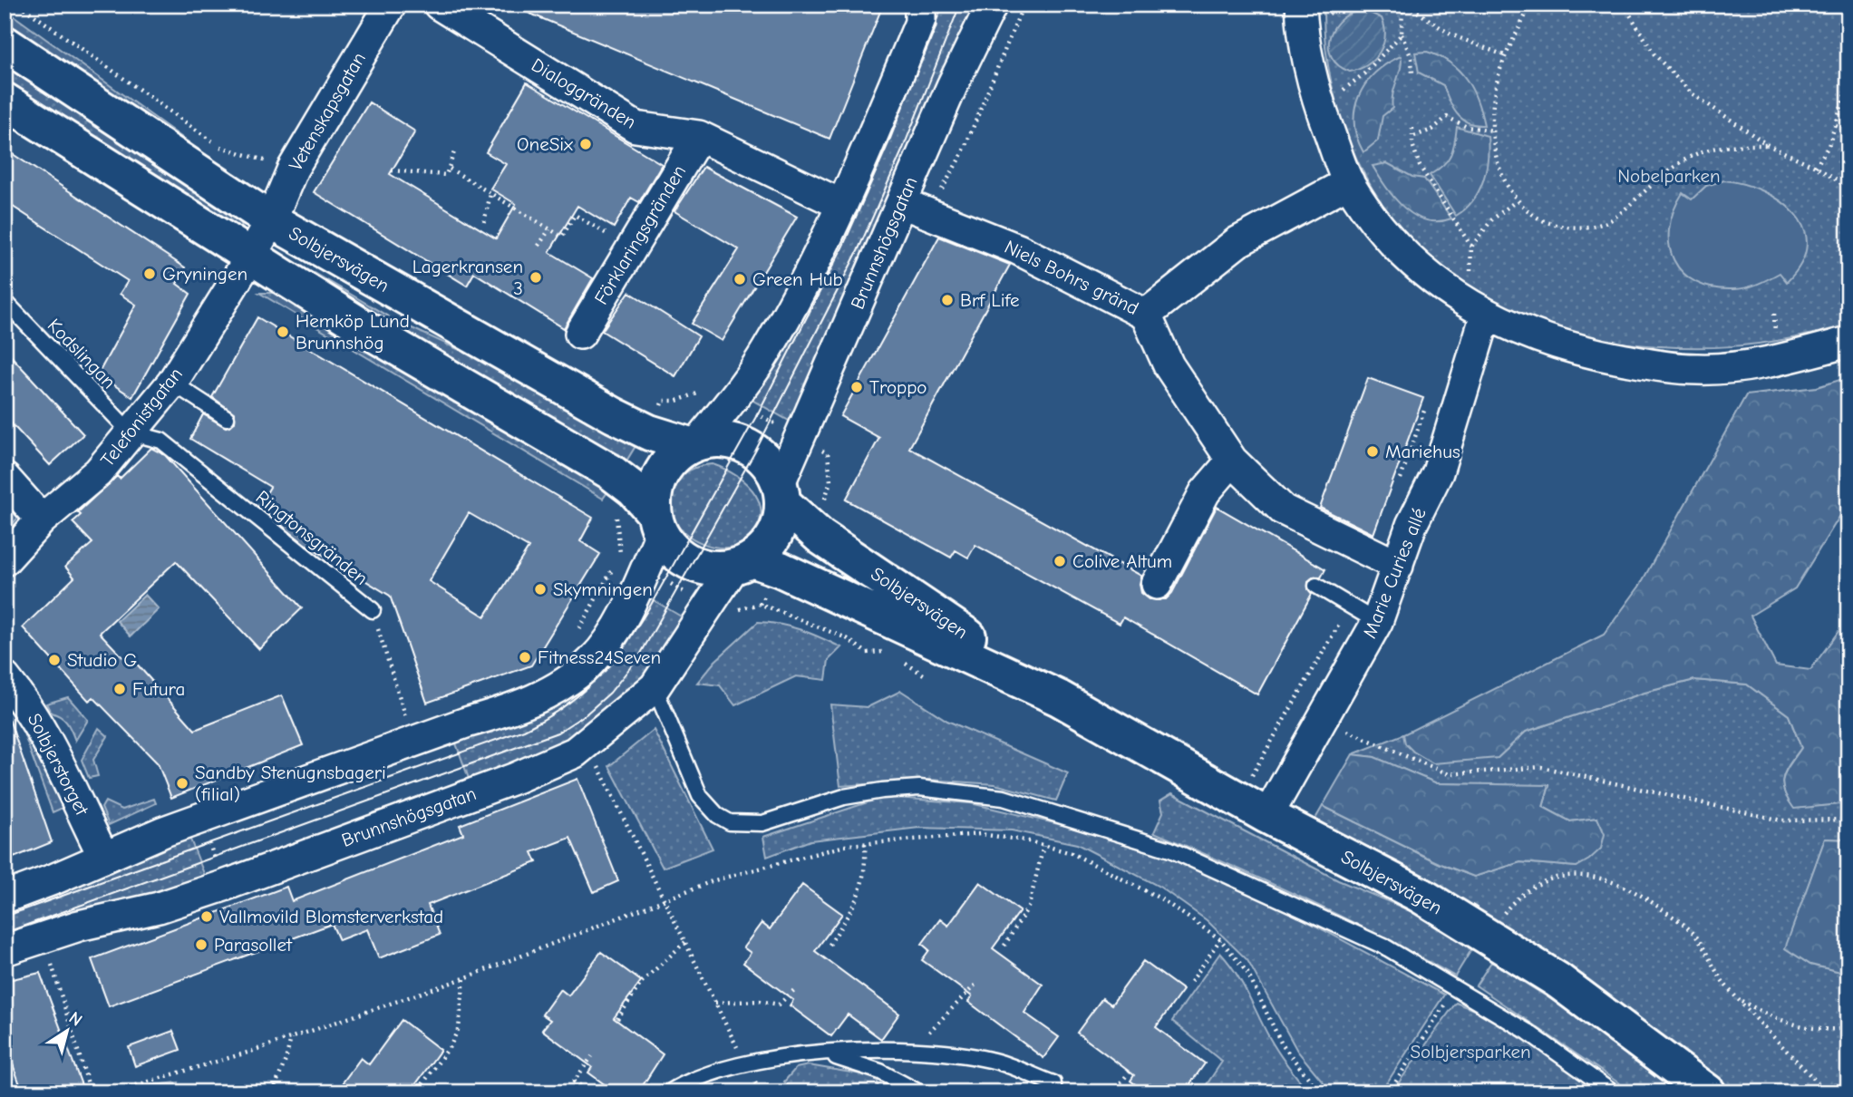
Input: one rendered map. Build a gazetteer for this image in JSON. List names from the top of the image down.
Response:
{
  "streets": {
    "main road": ["Solbjersvägen"],
    "street": [
      "Dialoggränden",
      "Vetenskapsgatan",
      "Förklaringsgränden",
      "Brunnshögsgatan",
      "Niels Bohrs gränd",
      "Telefonistgatan",
      "Marie Curies allé",
      "Solbjerstorget"
    ],
    "lane": ["Kodslingan", "Ringtonsgränden"]
  },
  "crossings": [
    ["Dialoggränden", "Förklaringsgränden"],
    ["Vetenskapsgatan", "Solbjersvägen"],
    ["Vetenskapsgatan", "Telefonistgatan"],
    ["Brunnshögsgatan", "Solbjersvägen"],
    ["Brunnshögsgatan", "Niels Bohrs gränd"],
    ["Solbjersvägen", "Telefonistgatan"],
    ["Solbjersvägen", "Marie Curies allé"],
    ["Niels Bohrs gränd", "Marie Curies allé"],
    ["Kodslingan", "Telefonistgatan"],
    ["Kodslingan", "Ringtonsgränden"],
    ["Telefonistgatan", "Ringtonsgränden"]
  ],
  "parks": ["Nobelparken", "Solbjersparken"],
  "places": [
    "OneSix",
    "Gryningen",
    "Lagerkransen 3",
    "Green Hub",
    "Brf Life",
    "Hemköp Lund Brunnshög",
    "Troppo",
    "Mariehus",
    "Colive Altum",
    "Skymningen",
    "Fitness24Seven",
    "Studio G",
    "Futura",
    "Sandby Stenugnsbageri (filial)",
    "Vallmovild Blomsterverkstad",
    "Parasollet"
  ],
  "north": "top right"
}
